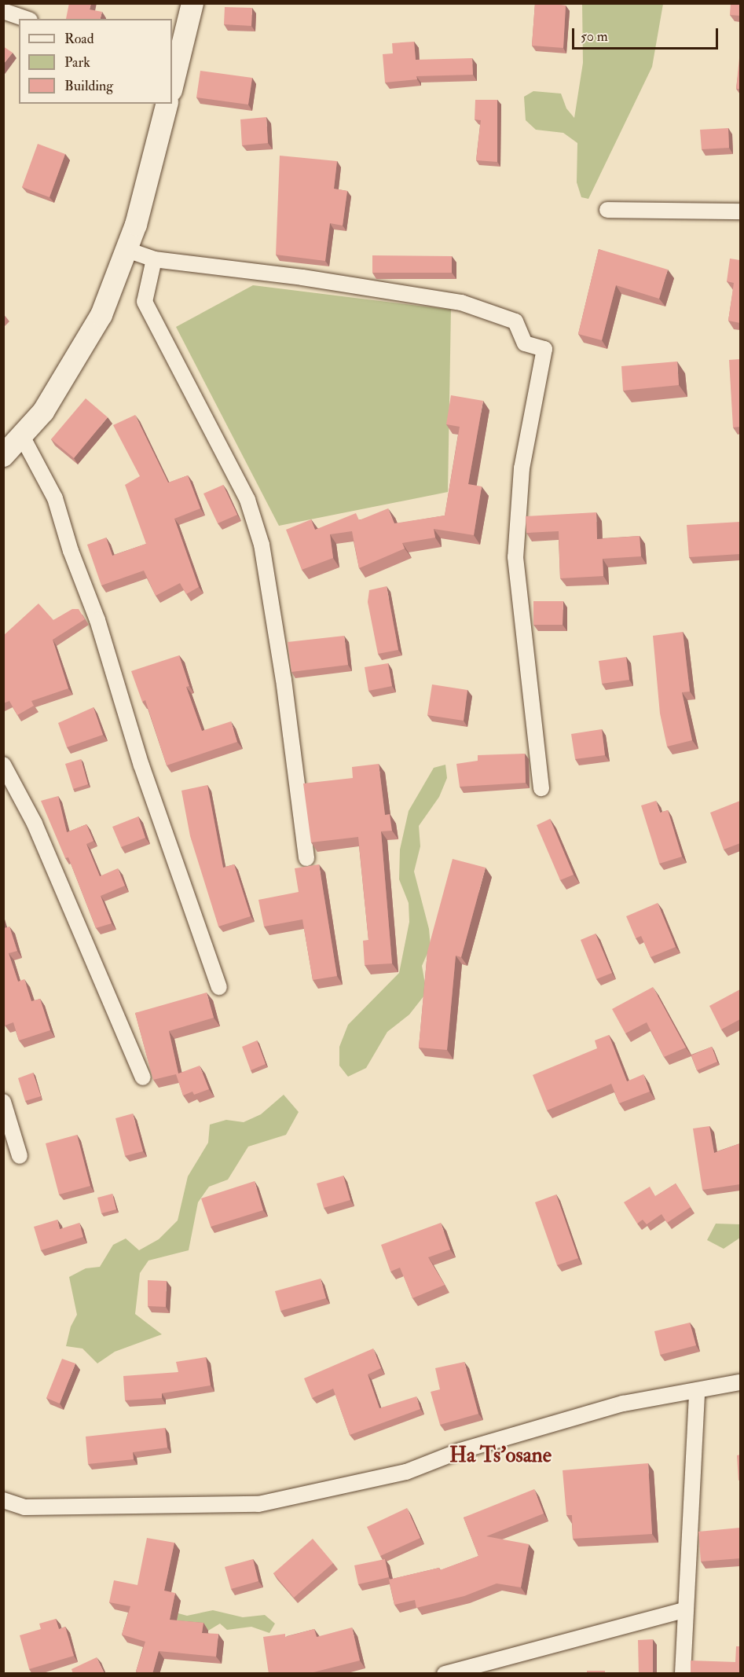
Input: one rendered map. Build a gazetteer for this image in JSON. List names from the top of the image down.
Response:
{
  "districts": ["Ha Ts'osane"],
  "legend": ["Road", "Park", "Building"],
  "scale_bar": "50 m"
}
